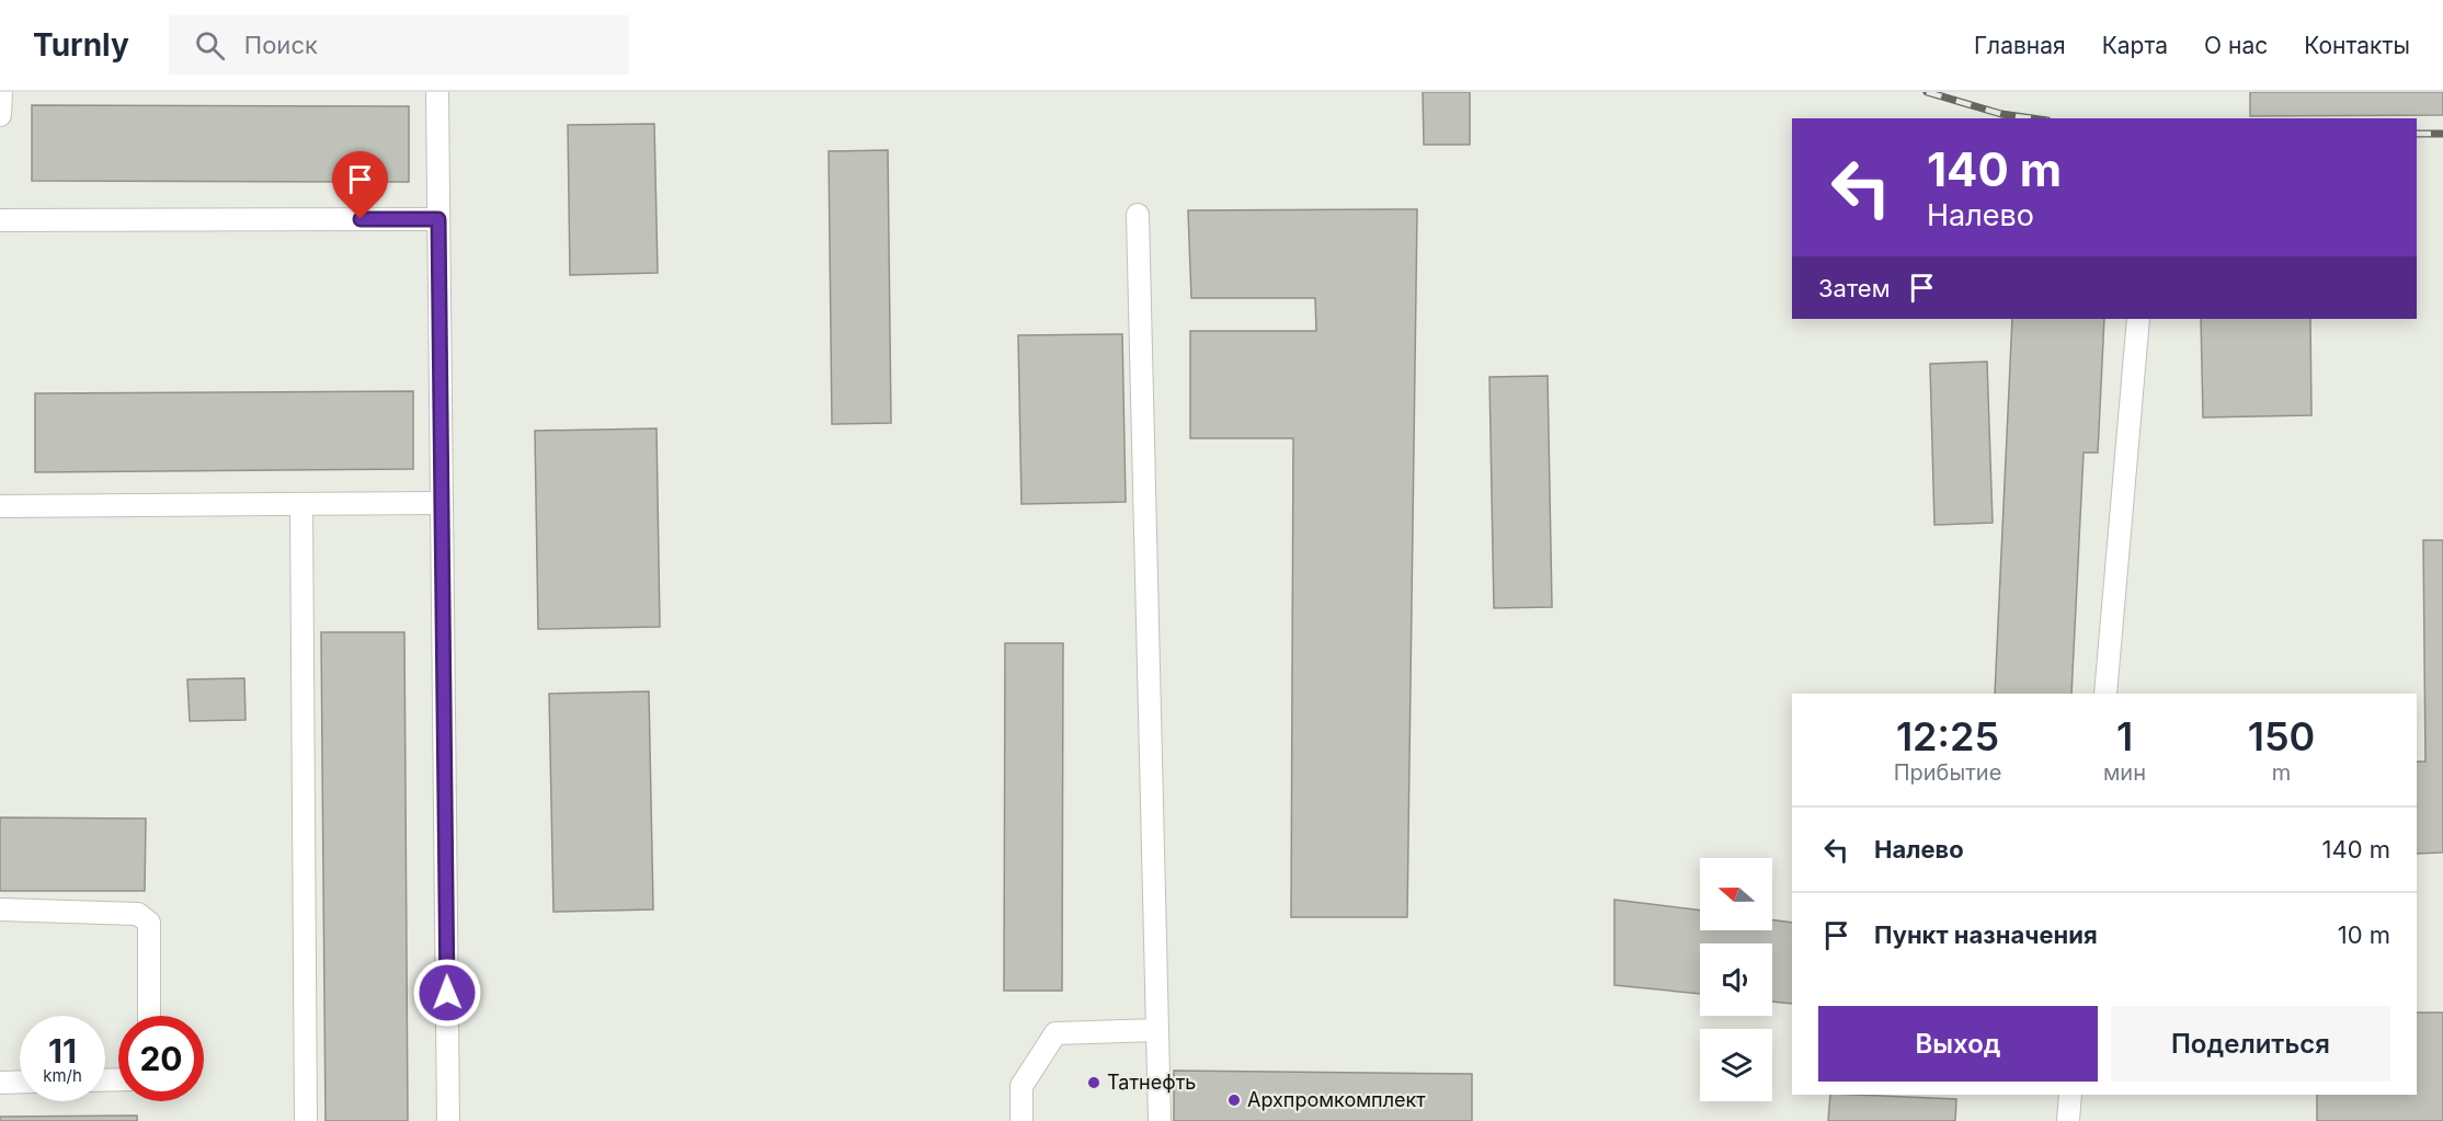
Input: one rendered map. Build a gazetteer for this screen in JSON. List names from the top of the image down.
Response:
{
  "places": ["Татнефть", "Архпромкомплект"],
  "north": "left",
  "page": {
    "header": "Turnly",
    "search": "Поиск",
    "nav": [
      "Главная",
      "Карта",
      "О нас",
      "Контакты"
    ],
    "turn": ["140 m", "Налево"],
    "then": "Затем",
    "eta": [
      "12:25",
      "Прибытие",
      "1",
      "мин",
      "150",
      "m"
    ],
    "list": [
      {
        "name": "Налево",
        "value": "140 m"
      },
      {
        "name": "Пункт назначения",
        "value": "10 m"
      }
    ],
    "buttons": ["Выход", "Поделиться"],
    "speed": "11 km/h",
    "limit": "20"
  }
}
